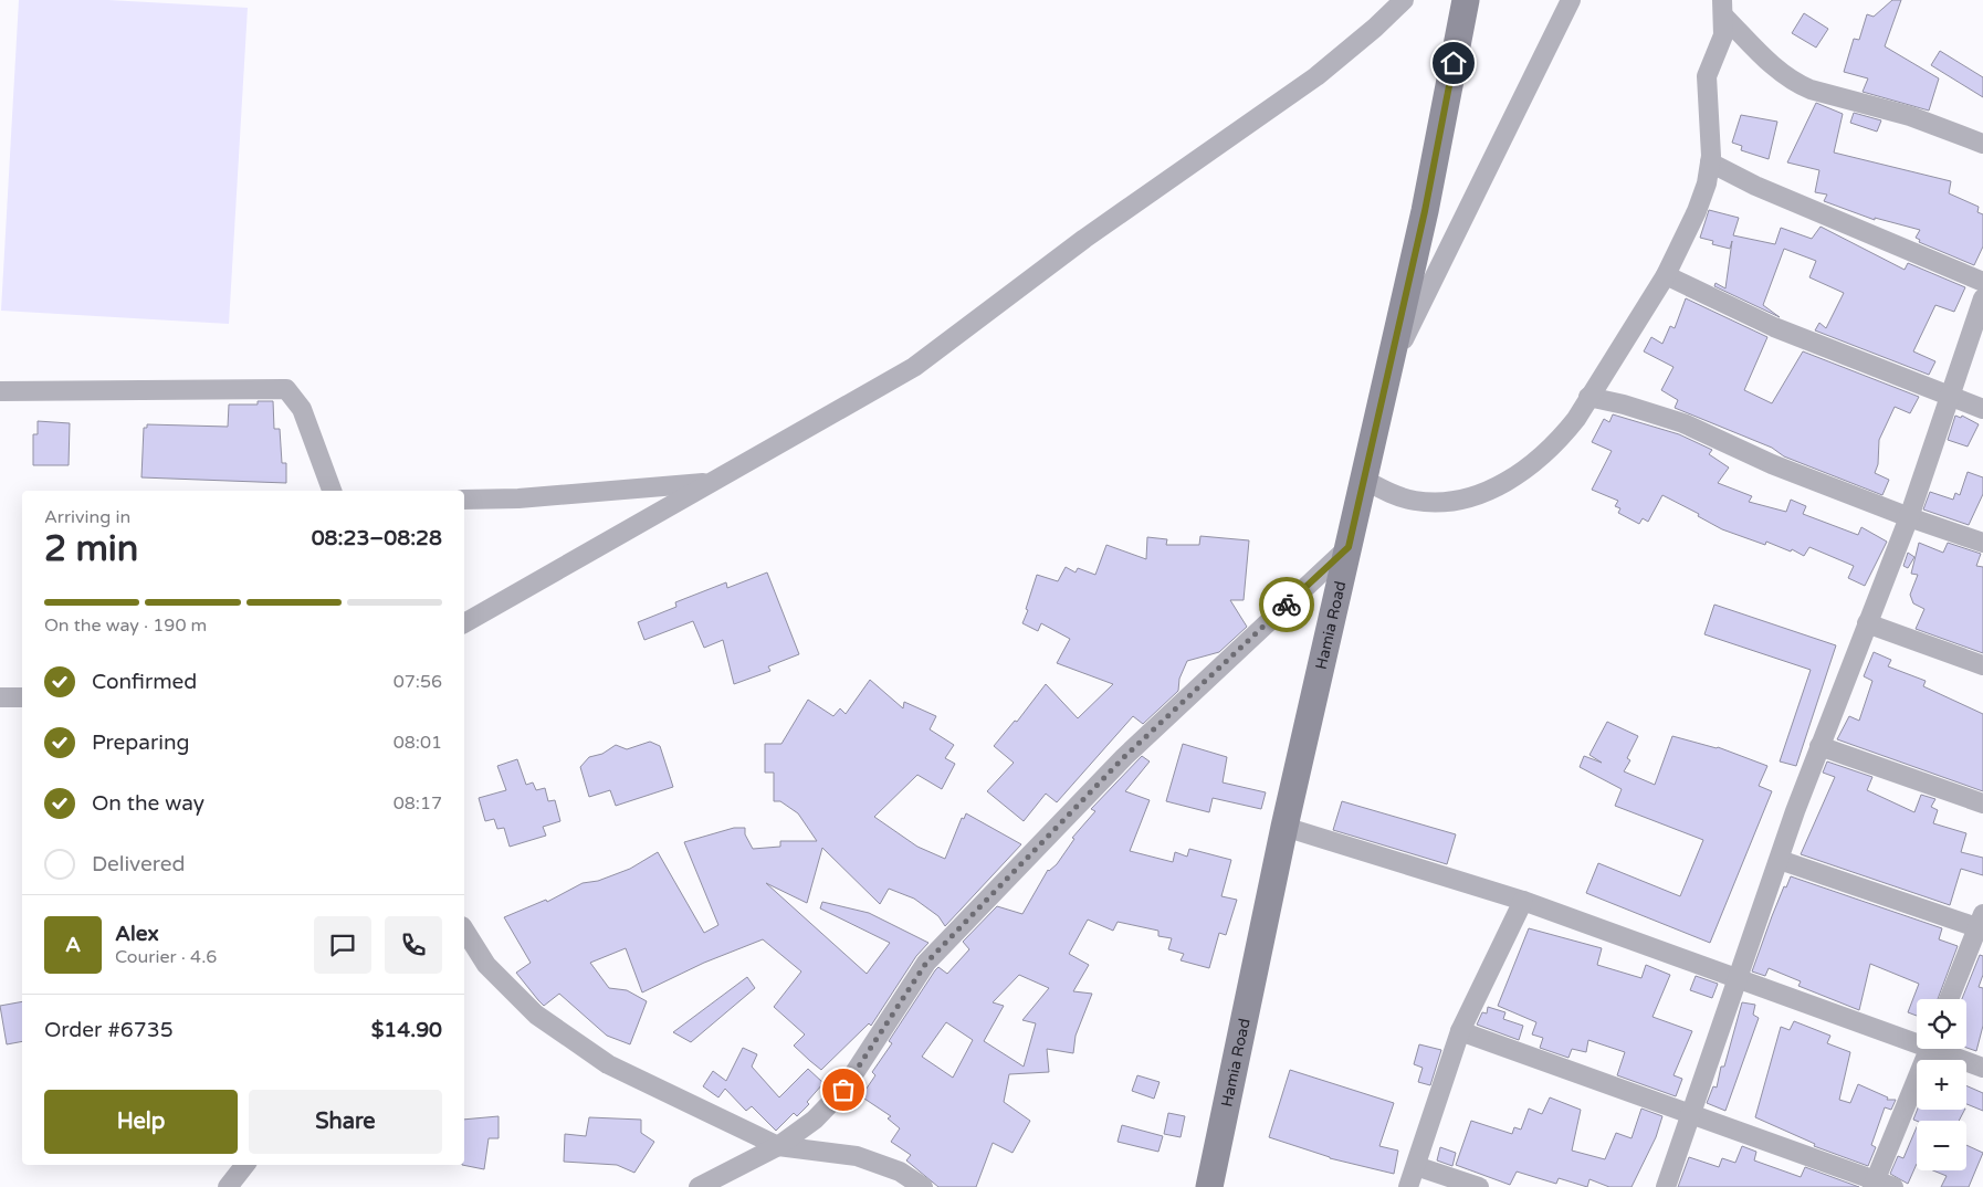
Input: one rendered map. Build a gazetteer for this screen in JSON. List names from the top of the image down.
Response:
{
  "streets": {
    "street": ["Hamia Road"]
  },
  "page": {
    "heading": ["2 min", "Arriving in", "08:23–08:28"],
    "panel": [
      "Alex",
      "Courier · 4.6",
      "Order #6735",
      "$14.90"
    ],
    "bar": "On the way · 190 m",
    "list": [
      ["Confirmed", "07:56"],
      ["Preparing", "08:01"],
      ["On the way", "08:17"],
      "Delivered"
    ],
    "round": "A",
    "map_buttons": ["+", "−"],
    "buttons": ["Help", "Share"]
  }
}
